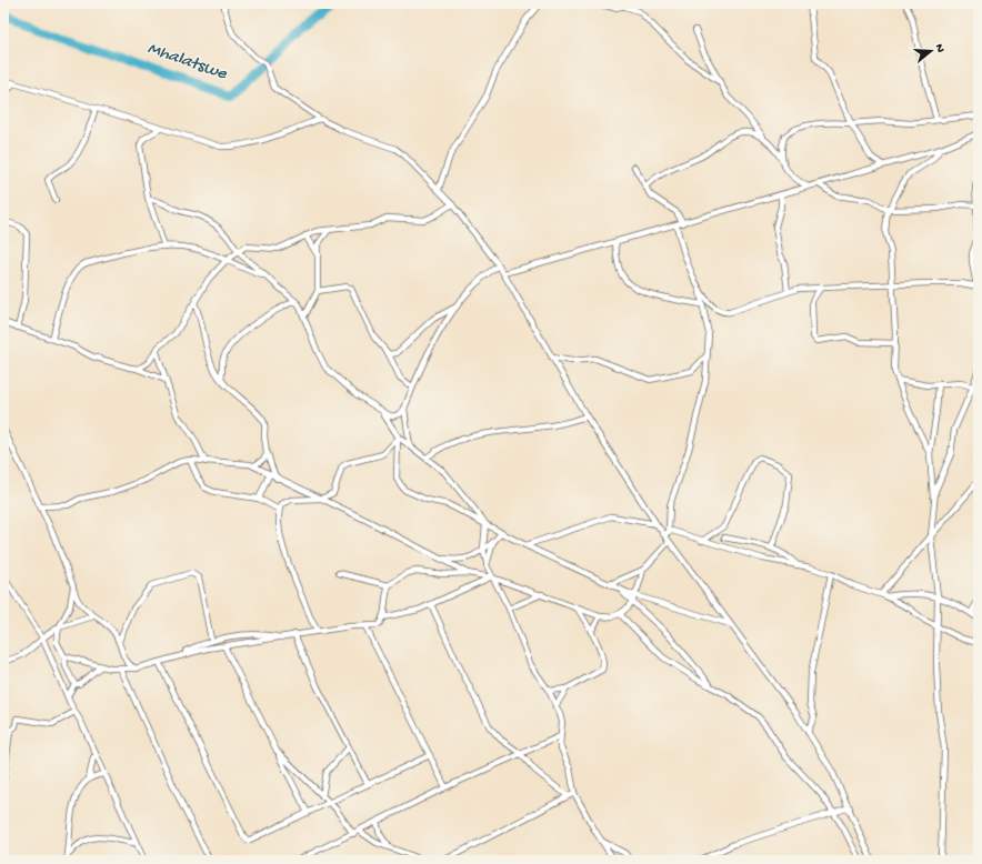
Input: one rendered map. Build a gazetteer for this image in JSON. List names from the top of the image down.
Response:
{
  "water": ["Mhalatswe"],
  "north": "right"
}
